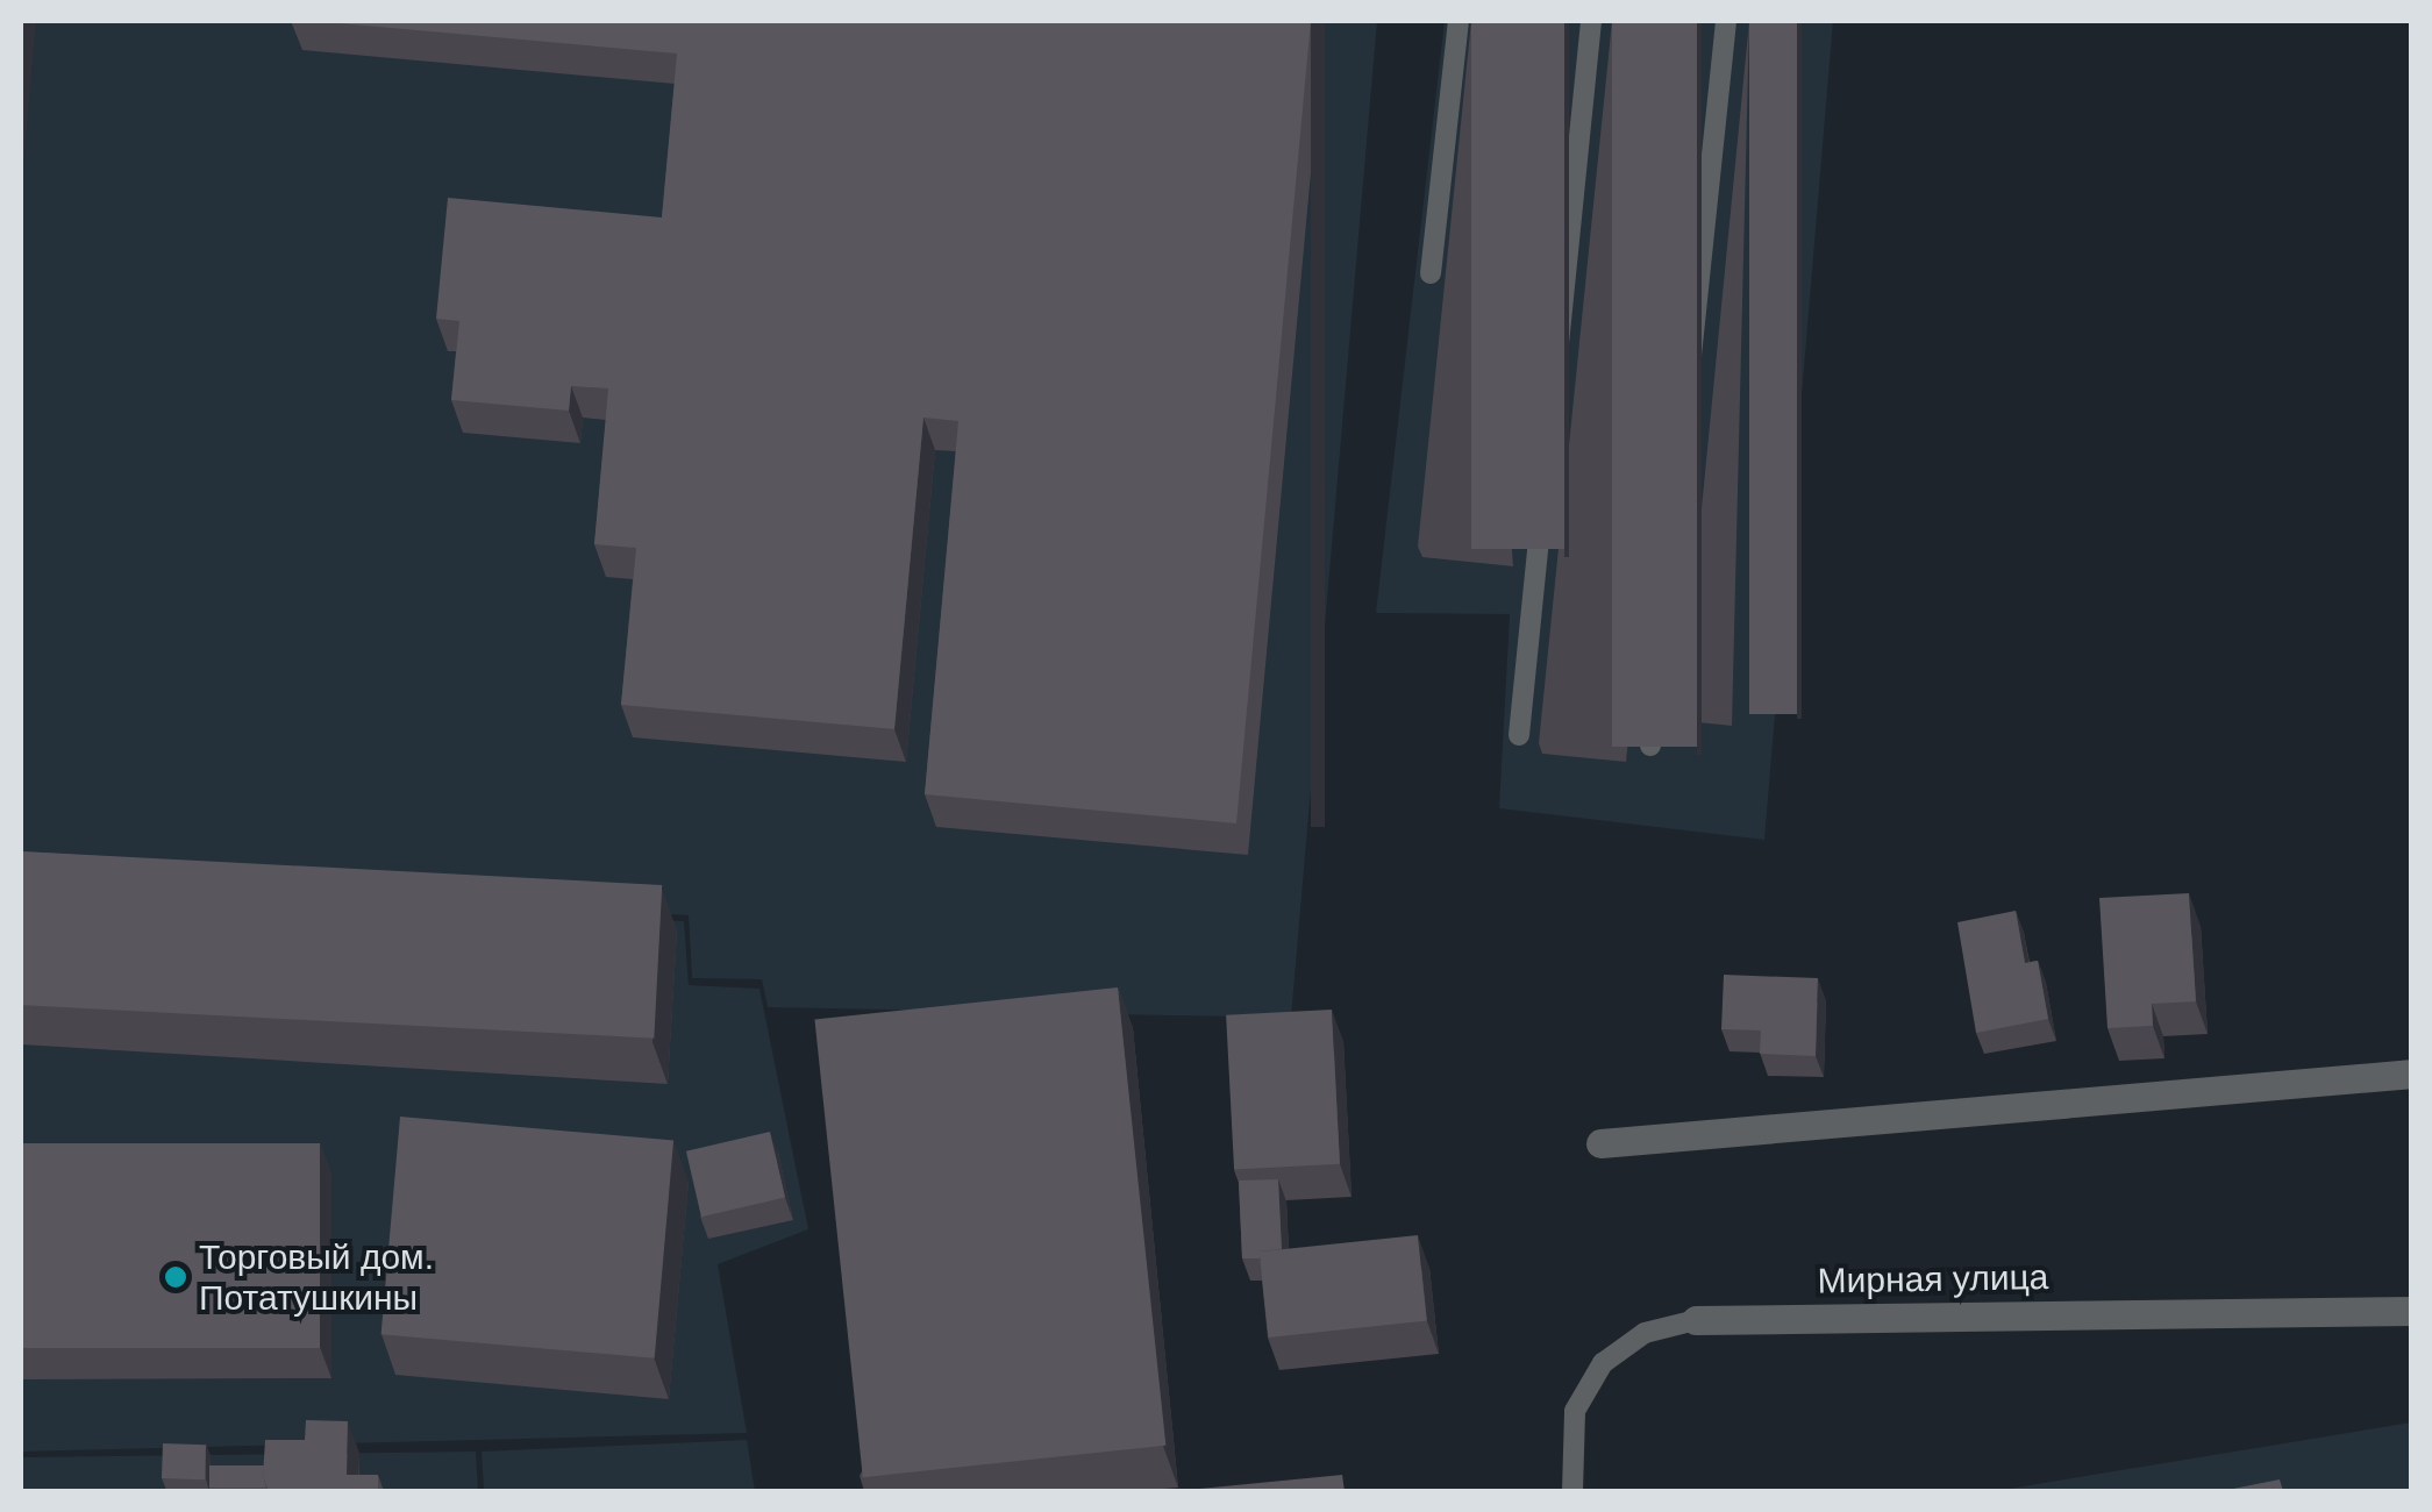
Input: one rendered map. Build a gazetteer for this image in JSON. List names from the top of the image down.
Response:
{
  "streets": {
    "street": ["Мирная улица"]
  },
  "places": ["Торговый дом. Потатушкины"]
}
